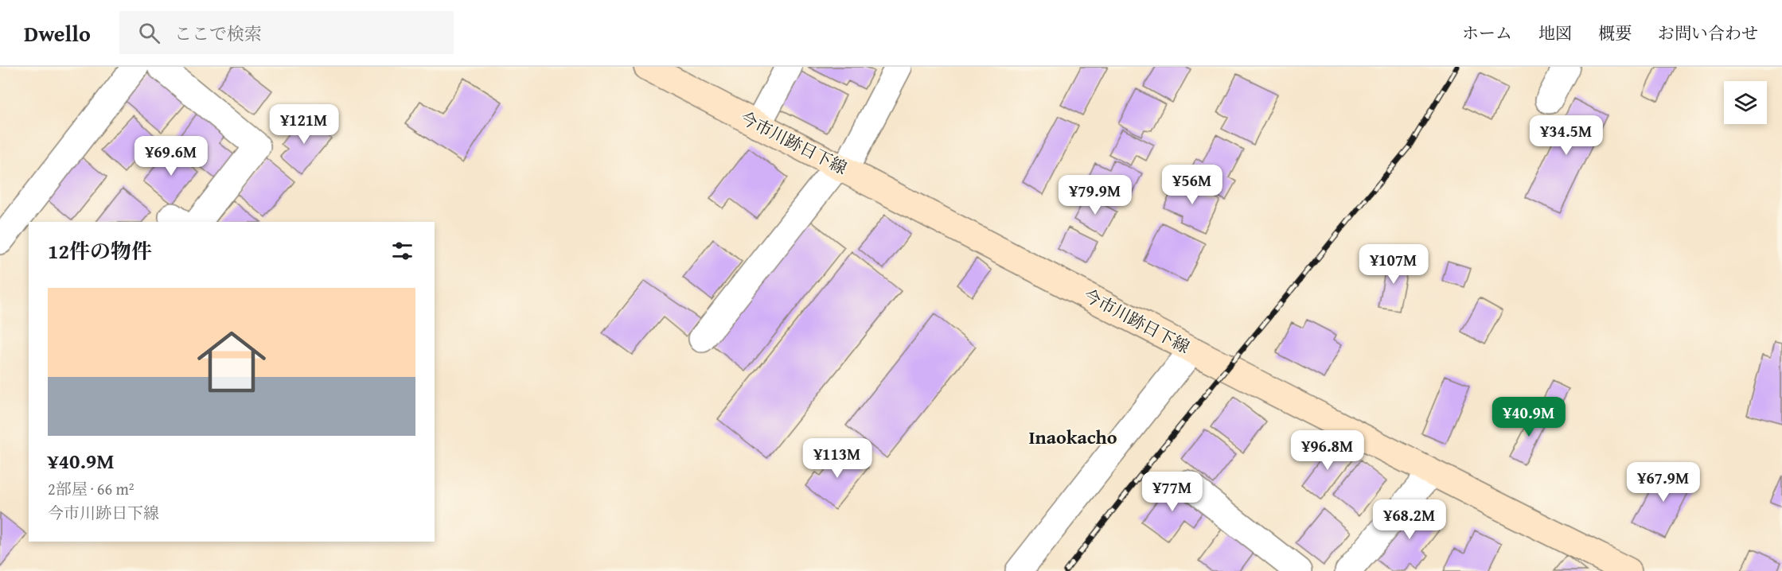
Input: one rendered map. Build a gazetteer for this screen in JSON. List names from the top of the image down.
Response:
{
  "streets": {
    "street": ["今市川跡日下線"]
  },
  "districts": ["Inaokacho"],
  "page": {
    "header": "Dwello",
    "search": "ここで検索",
    "nav": [
      "ホーム",
      "地図",
      "概要",
      "お問い合わせ"
    ],
    "price": [
      "¥121M",
      "¥34.5M",
      "¥69.6M",
      "¥56M",
      "¥79.9M",
      "¥107M",
      "¥40.9M",
      "¥96.8M",
      "¥113M",
      "¥67.9M",
      "¥77M",
      "¥68.2M"
    ],
    "heading": "12件の物件",
    "list": [
      {
        "name": "¥40.9M",
        "note": "2部屋 · 66 m² · 今市川跡日下線"
      }
    ]
  }
}
